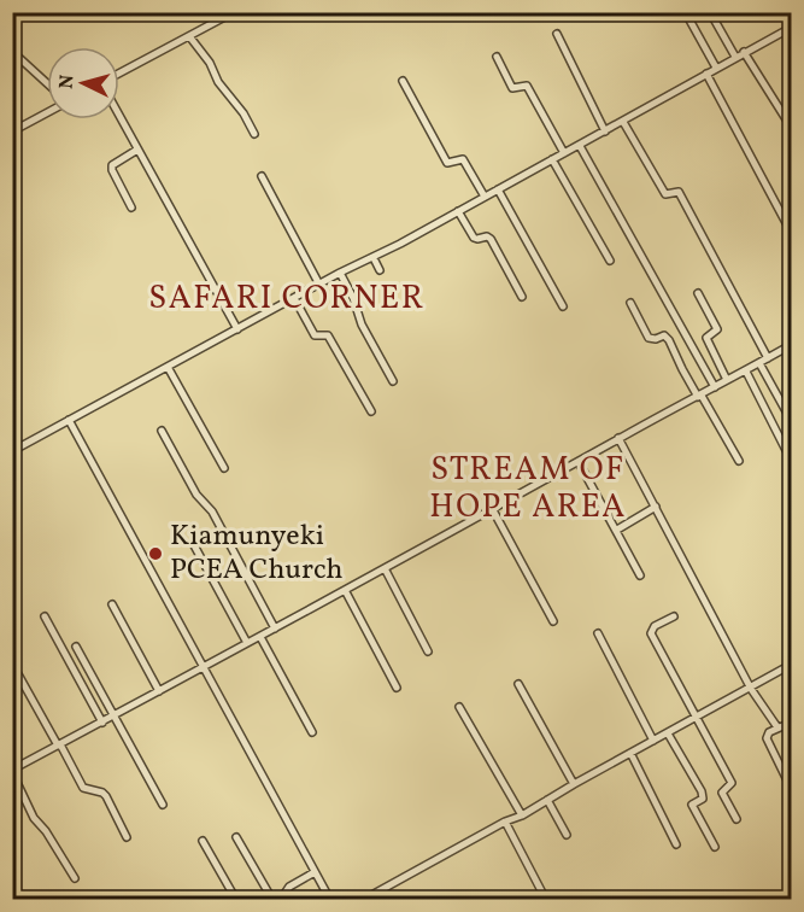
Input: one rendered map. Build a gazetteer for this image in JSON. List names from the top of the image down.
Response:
{
  "districts": ["SAFARI CORNER", "STREAM OF HOPE AREA"],
  "places": ["Kiamunyeki PCEA Church"],
  "north": "left"
}
